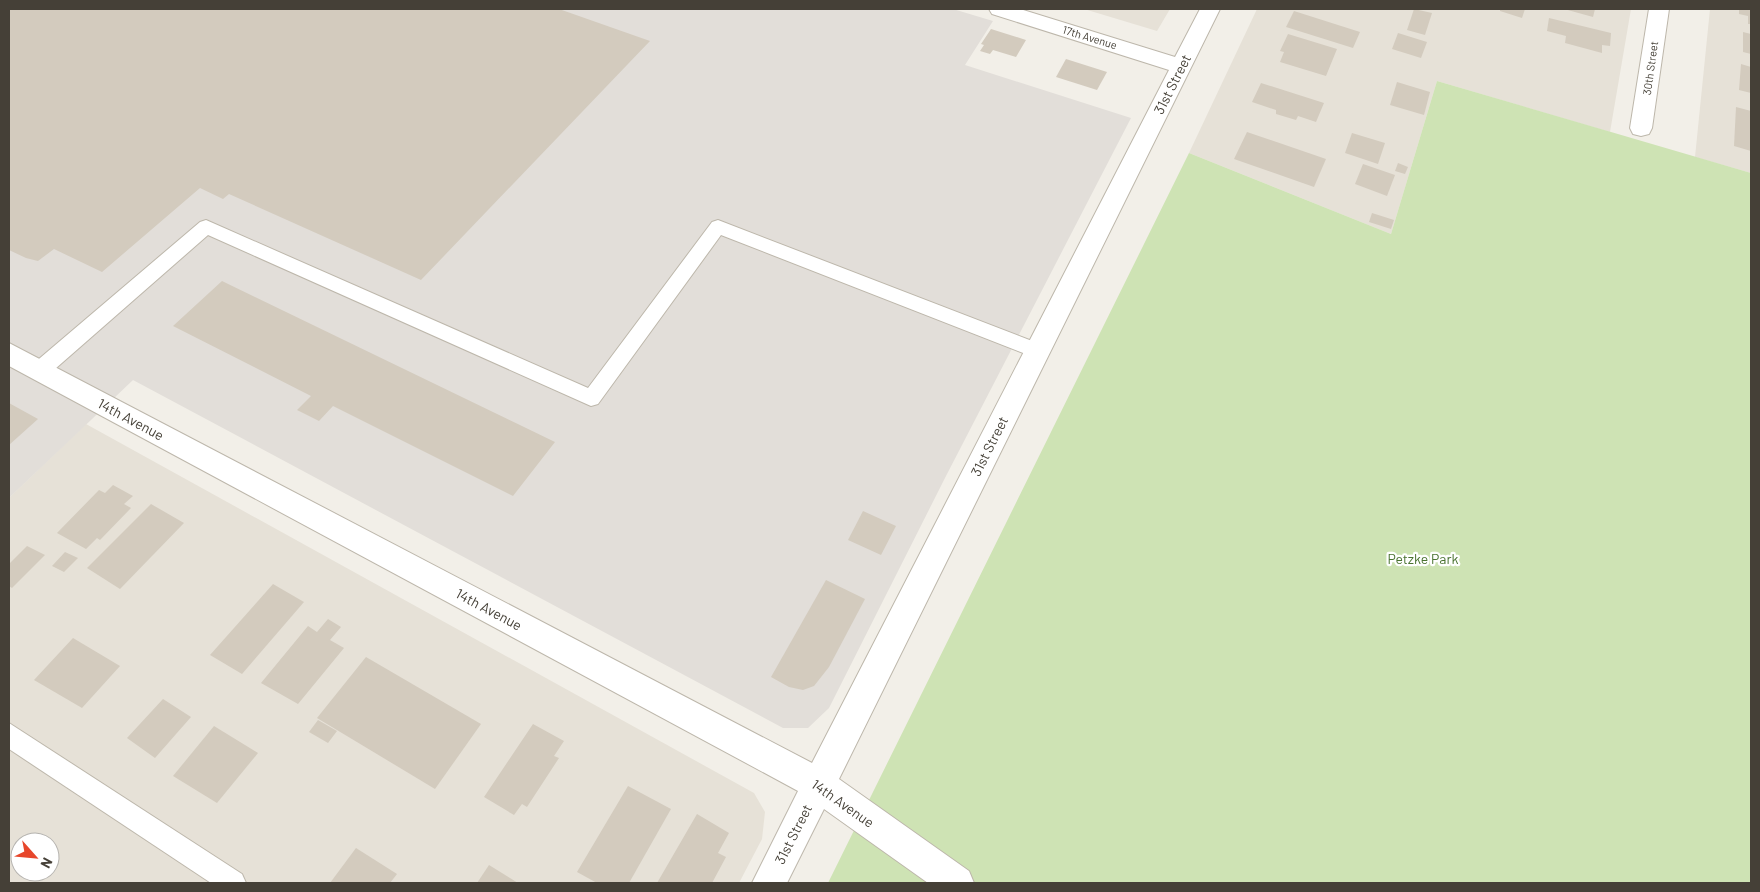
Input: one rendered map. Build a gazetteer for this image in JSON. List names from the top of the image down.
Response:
{
  "streets": {
    "street": [
      "17th Avenue",
      "30th Street",
      "31st Street",
      "14th Avenue"
    ]
  },
  "crossings": [
    ["17th Avenue", "31st Street"],
    ["31st Street", "14th Avenue"]
  ],
  "parks": ["Petzke Park"],
  "north": "bottom right"
}
